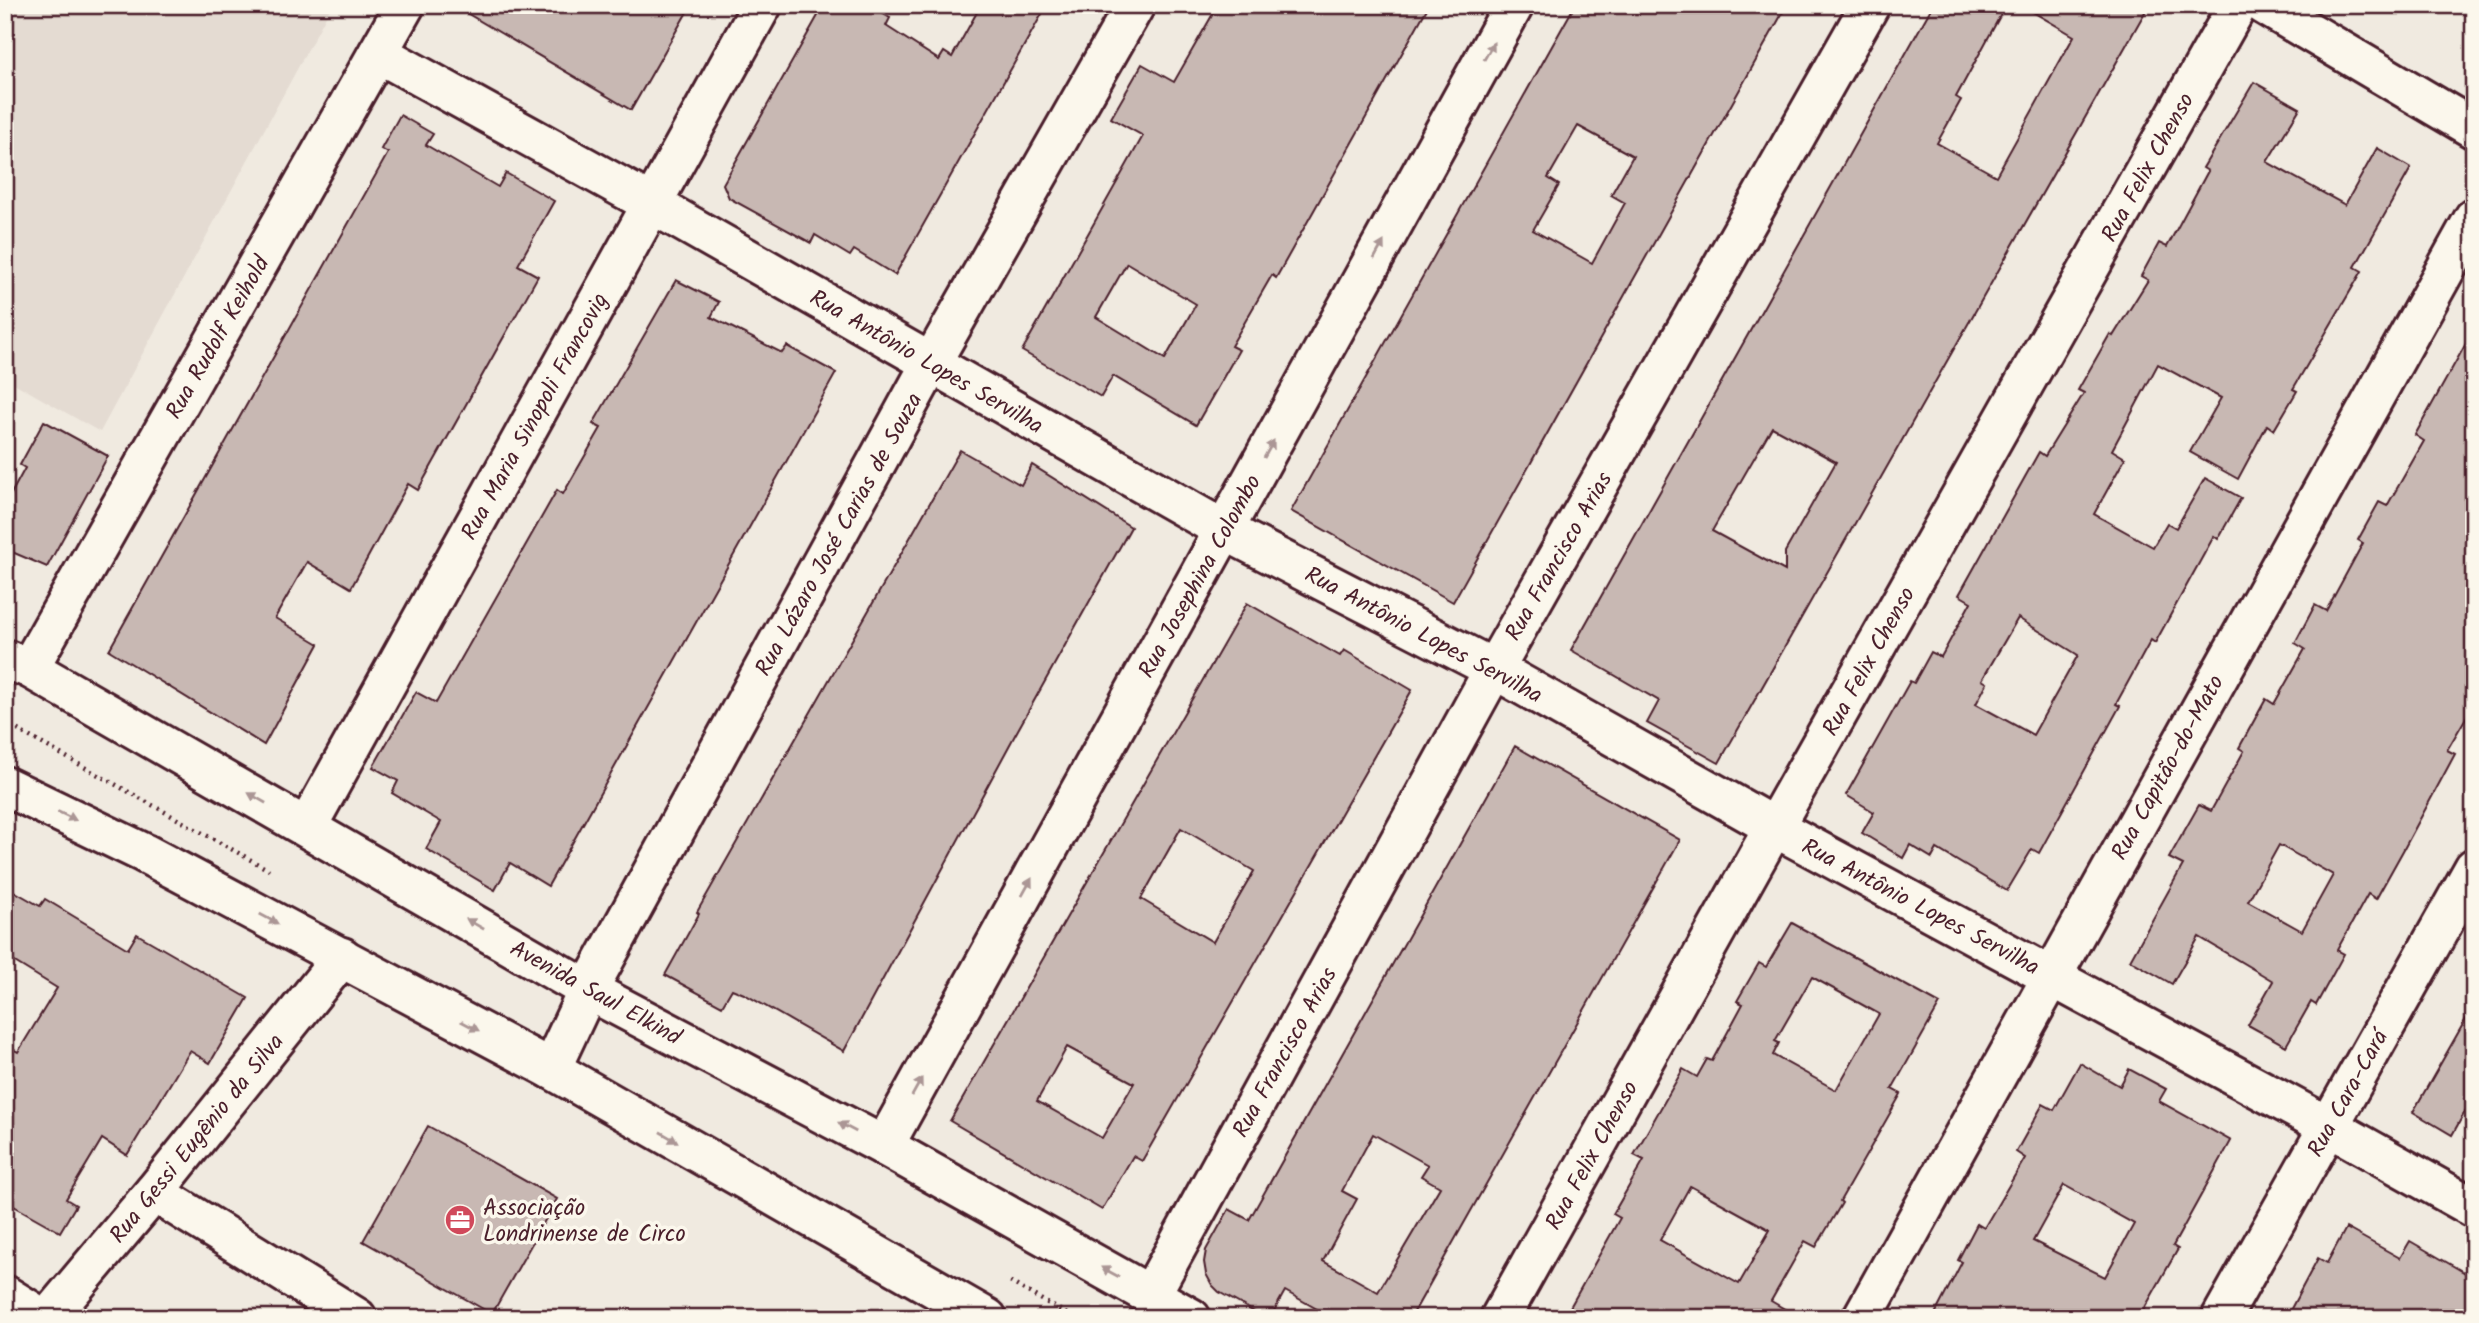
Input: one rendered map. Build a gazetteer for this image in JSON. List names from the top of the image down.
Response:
{
  "streets": {
    "street": [
      "Rua Felix Chenso",
      "Rua Rudolf Keihold",
      "Rua Antônio Lopes Servilha",
      "Rua Maria Sinopoli Francovig",
      "Rua Lázaro José Carias de Souza",
      "Rua Francisco Arias",
      "Rua Josephina Colombo",
      "Rua Capitão-do-Mato",
      "Avenida Saul Elkind",
      "Rua Cara-Cará",
      "Rua Gessi Eugênio da Silva"
    ]
  },
  "crossings": [
    ["Rua Felix Chenso", "Rua Antônio Lopes Servilha"],
    ["Rua Rudolf Keihold", "Rua Antônio Lopes Servilha"],
    ["Rua Rudolf Keihold", "Avenida Saul Elkind"],
    ["Rua Antônio Lopes Servilha", "Rua Maria Sinopoli Francovig"],
    ["Rua Antônio Lopes Servilha", "Rua Lázaro José Carias de Souza"],
    ["Rua Antônio Lopes Servilha", "Rua Francisco Arias"],
    ["Rua Antônio Lopes Servilha", "Rua Josephina Colombo"],
    ["Rua Antônio Lopes Servilha", "Rua Capitão-do-Mato"],
    ["Rua Antônio Lopes Servilha", "Rua Cara-Cará"],
    ["Rua Maria Sinopoli Francovig", "Avenida Saul Elkind"],
    ["Rua Lázaro José Carias de Souza", "Avenida Saul Elkind"],
    ["Rua Francisco Arias", "Avenida Saul Elkind"],
    ["Rua Josephina Colombo", "Avenida Saul Elkind"]
  ],
  "one_way": ["Rua Josephina Colombo"],
  "places": {
    "office": ["Associação Londrinense de Circo"]
  }
}
